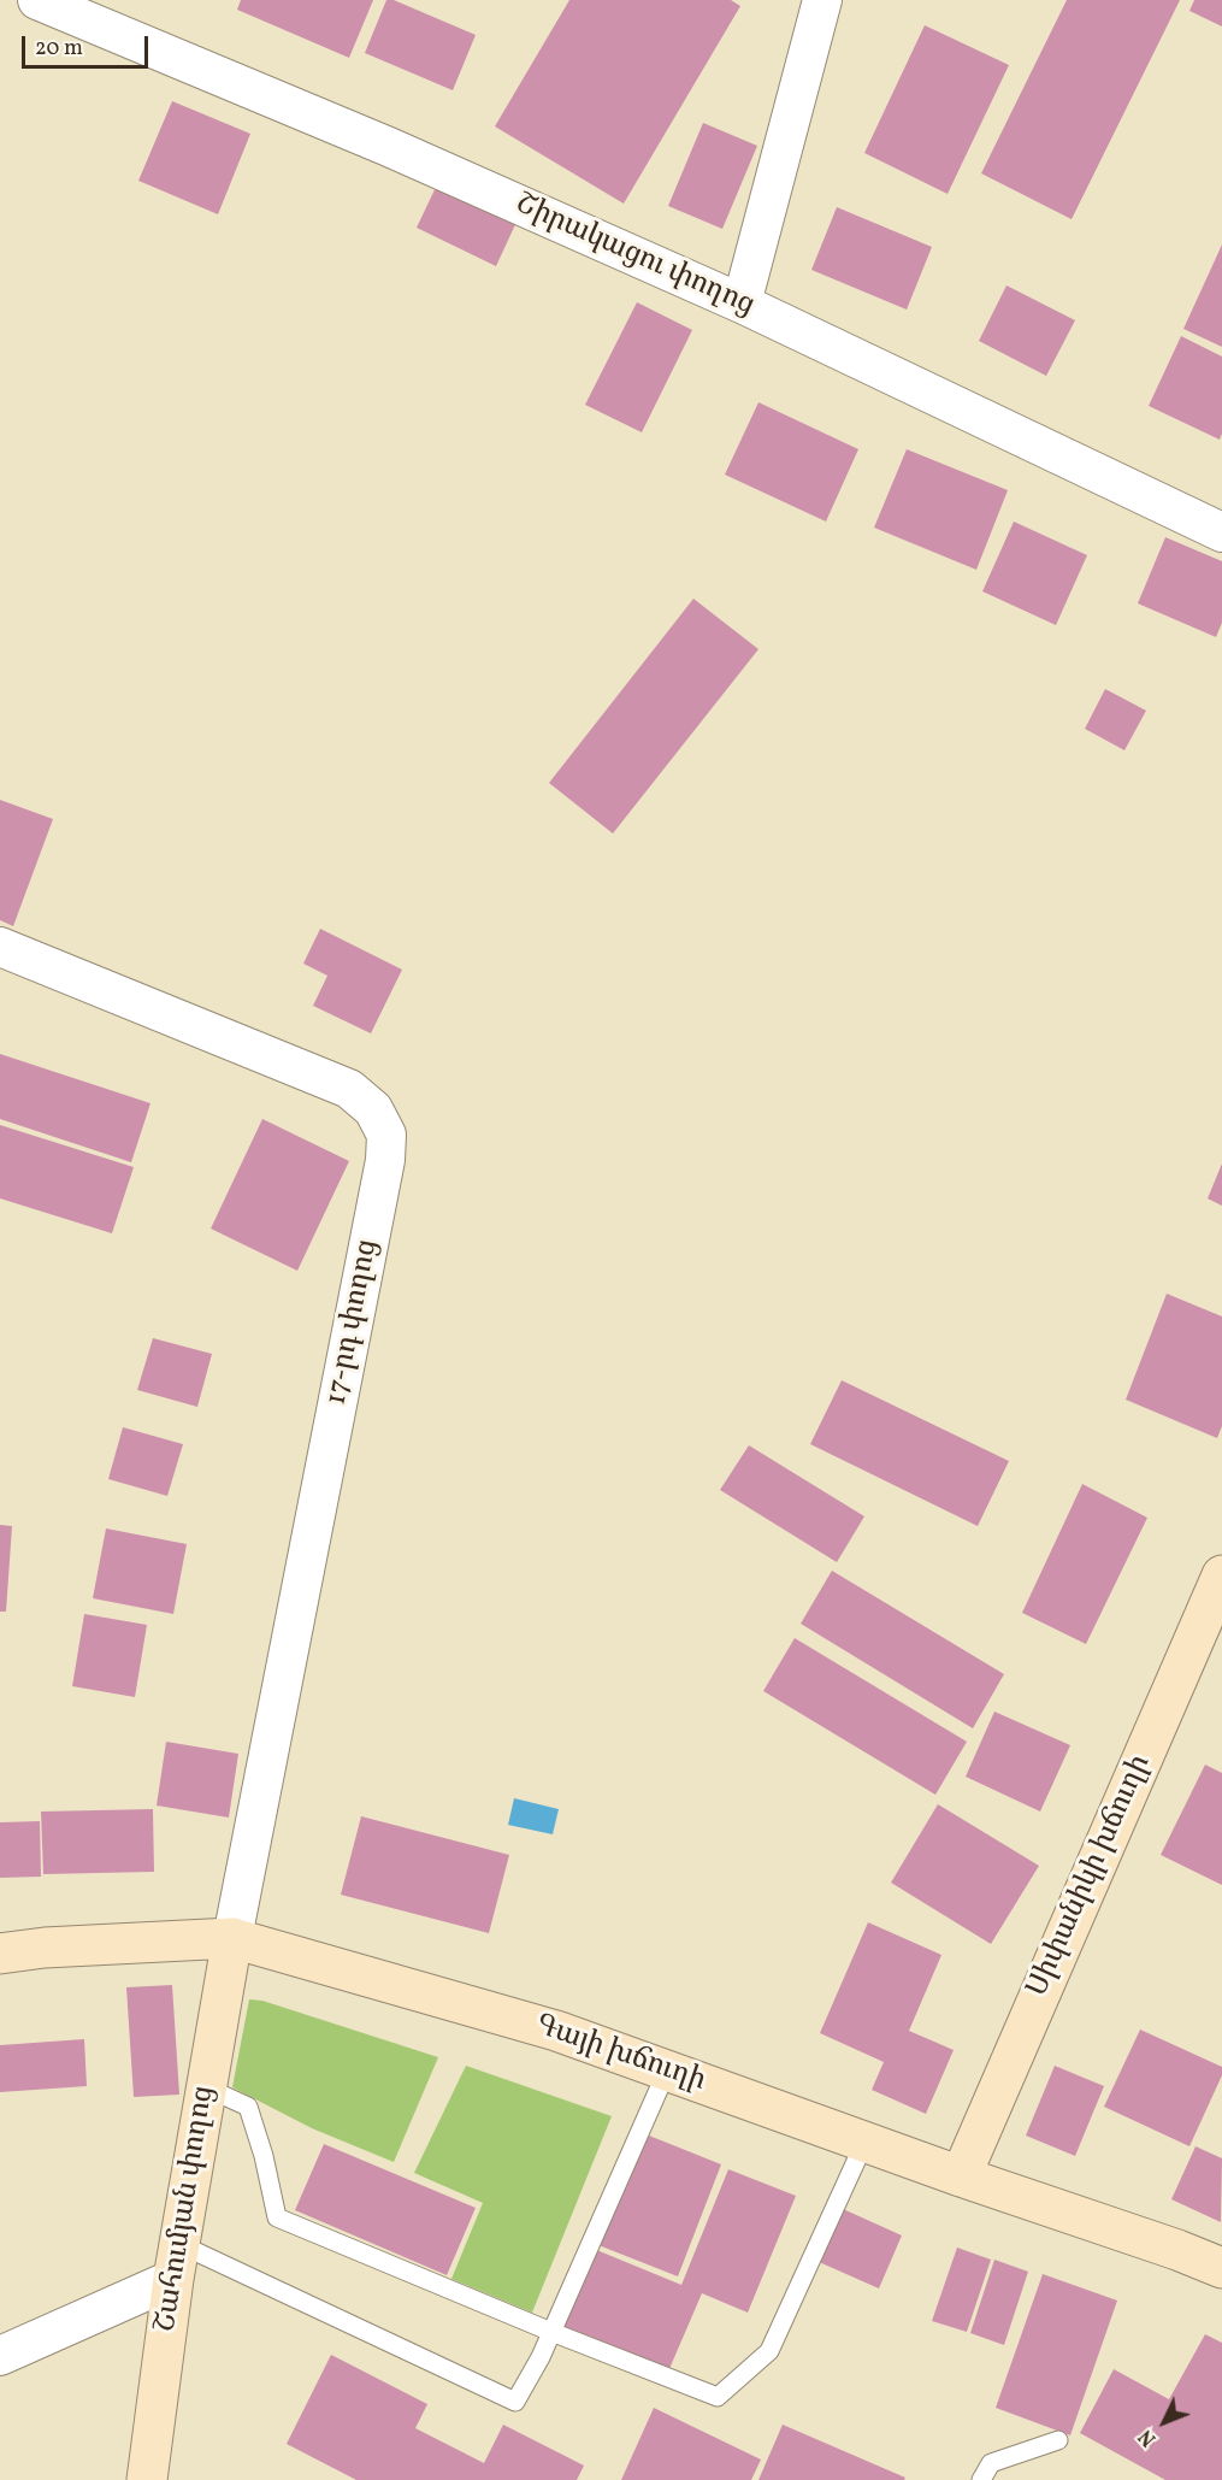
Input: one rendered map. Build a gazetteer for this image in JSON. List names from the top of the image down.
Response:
{
  "streets": {
    "main road": ["Սիփանիկի խճուղի", "Գայի խճուղի", "Շահումյան փողոց"],
    "street": ["Շիրակացու փողոց", "17-րդ փողոց"]
  },
  "crossings": [
    ["17-րդ փողոց", "Գայի խճուղի"],
    ["17-րդ փողոց", "Շահումյան փողոց"],
    ["Սիփանիկի խճուղի", "Գայի խճուղի"],
    ["Գայի խճուղի", "Շահումյան փողոց"]
  ],
  "scale_bar": "20 m",
  "north": "bottom left"
}
